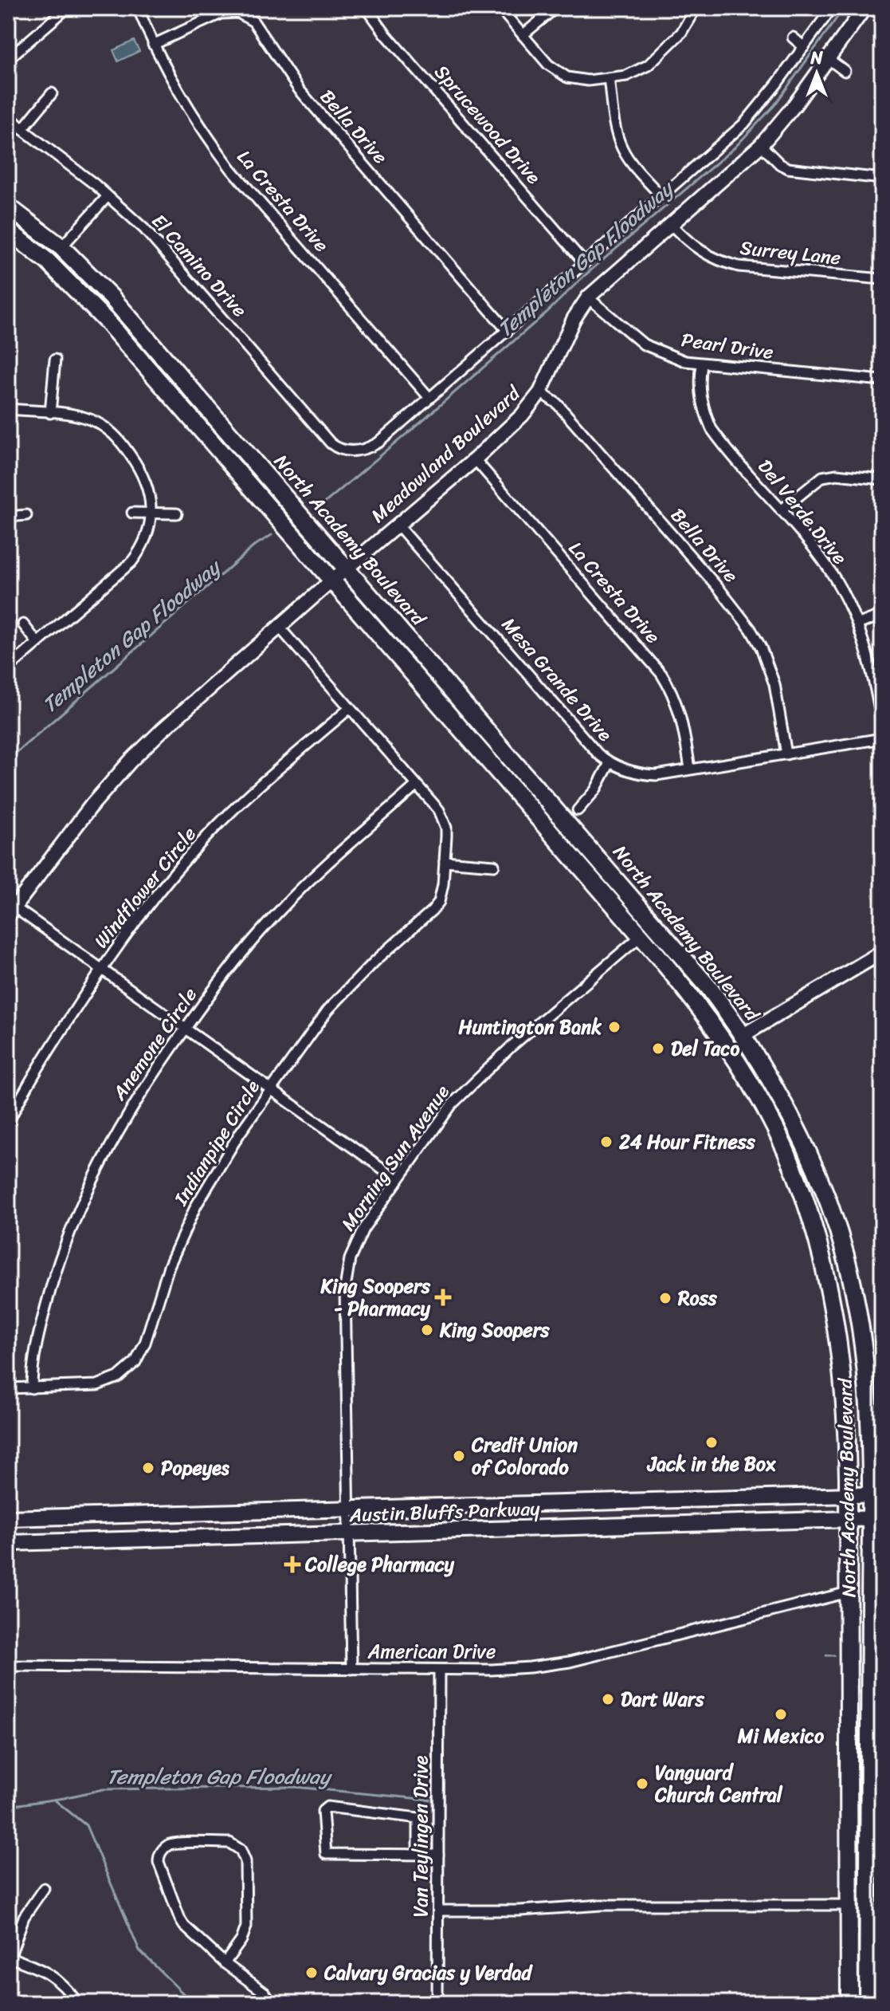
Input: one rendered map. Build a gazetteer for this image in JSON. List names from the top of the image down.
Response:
{
  "streets": {
    "highway": ["North Academy Boulevard"],
    "main road": ["Austin Bluffs Parkway"],
    "street": [
      "Sprucewood Drive",
      "Bella Drive",
      "La Cresta Drive",
      "Surrey Lane",
      "El Camino Drive",
      "Pearl Drive",
      "Meadowland Boulevard",
      "Del Verde Drive",
      "Mesa Grande Drive",
      "Windflower Circle",
      "Anemone Circle",
      "Indianpipe Circle",
      "Morning Sun Avenue",
      "American Drive",
      "Van Teylingen Drive"
    ]
  },
  "crossings": [
    ["Bella Drive", "La Cresta Drive"],
    ["Bella Drive", "Meadowland Boulevard"],
    ["Bella Drive", "Mesa Grande Drive"],
    ["La Cresta Drive", "El Camino Drive"],
    ["La Cresta Drive", "Meadowland Boulevard"],
    ["La Cresta Drive", "Mesa Grande Drive"],
    ["Surrey Lane", "Meadowland Boulevard"],
    ["Pearl Drive", "Meadowland Boulevard"],
    ["Pearl Drive", "Del Verde Drive"],
    ["Meadowland Boulevard", "North Academy Boulevard"],
    ["Meadowland Boulevard", "Mesa Grande Drive"],
    ["Meadowland Boulevard", "Indianpipe Circle"],
    ["North Academy Boulevard", "Morning Sun Avenue"],
    ["North Academy Boulevard", "Austin Bluffs Parkway"],
    ["North Academy Boulevard", "American Drive"],
    ["Windflower Circle", "Indianpipe Circle"],
    ["Anemone Circle", "Indianpipe Circle"],
    ["Morning Sun Avenue", "Austin Bluffs Parkway"],
    ["Morning Sun Avenue", "American Drive"],
    ["American Drive", "Van Teylingen Drive"]
  ],
  "water": ["Templeton Gap Floodway"],
  "places": {
    "other": [
      "Huntington Bank",
      "Del Taco",
      "24 Hour Fitness",
      "Ross",
      "King Soopers",
      "Jack in the Box",
      "Credit Union of Colorado",
      "Popeyes",
      "Dart Wars",
      "Mi Mexico",
      "Vanguard Church Central",
      "Calvary Gracias y Verdad"
    ],
    "health": ["King Soopers - Pharmacy", "College Pharmacy"]
  },
  "north": "top"
}
